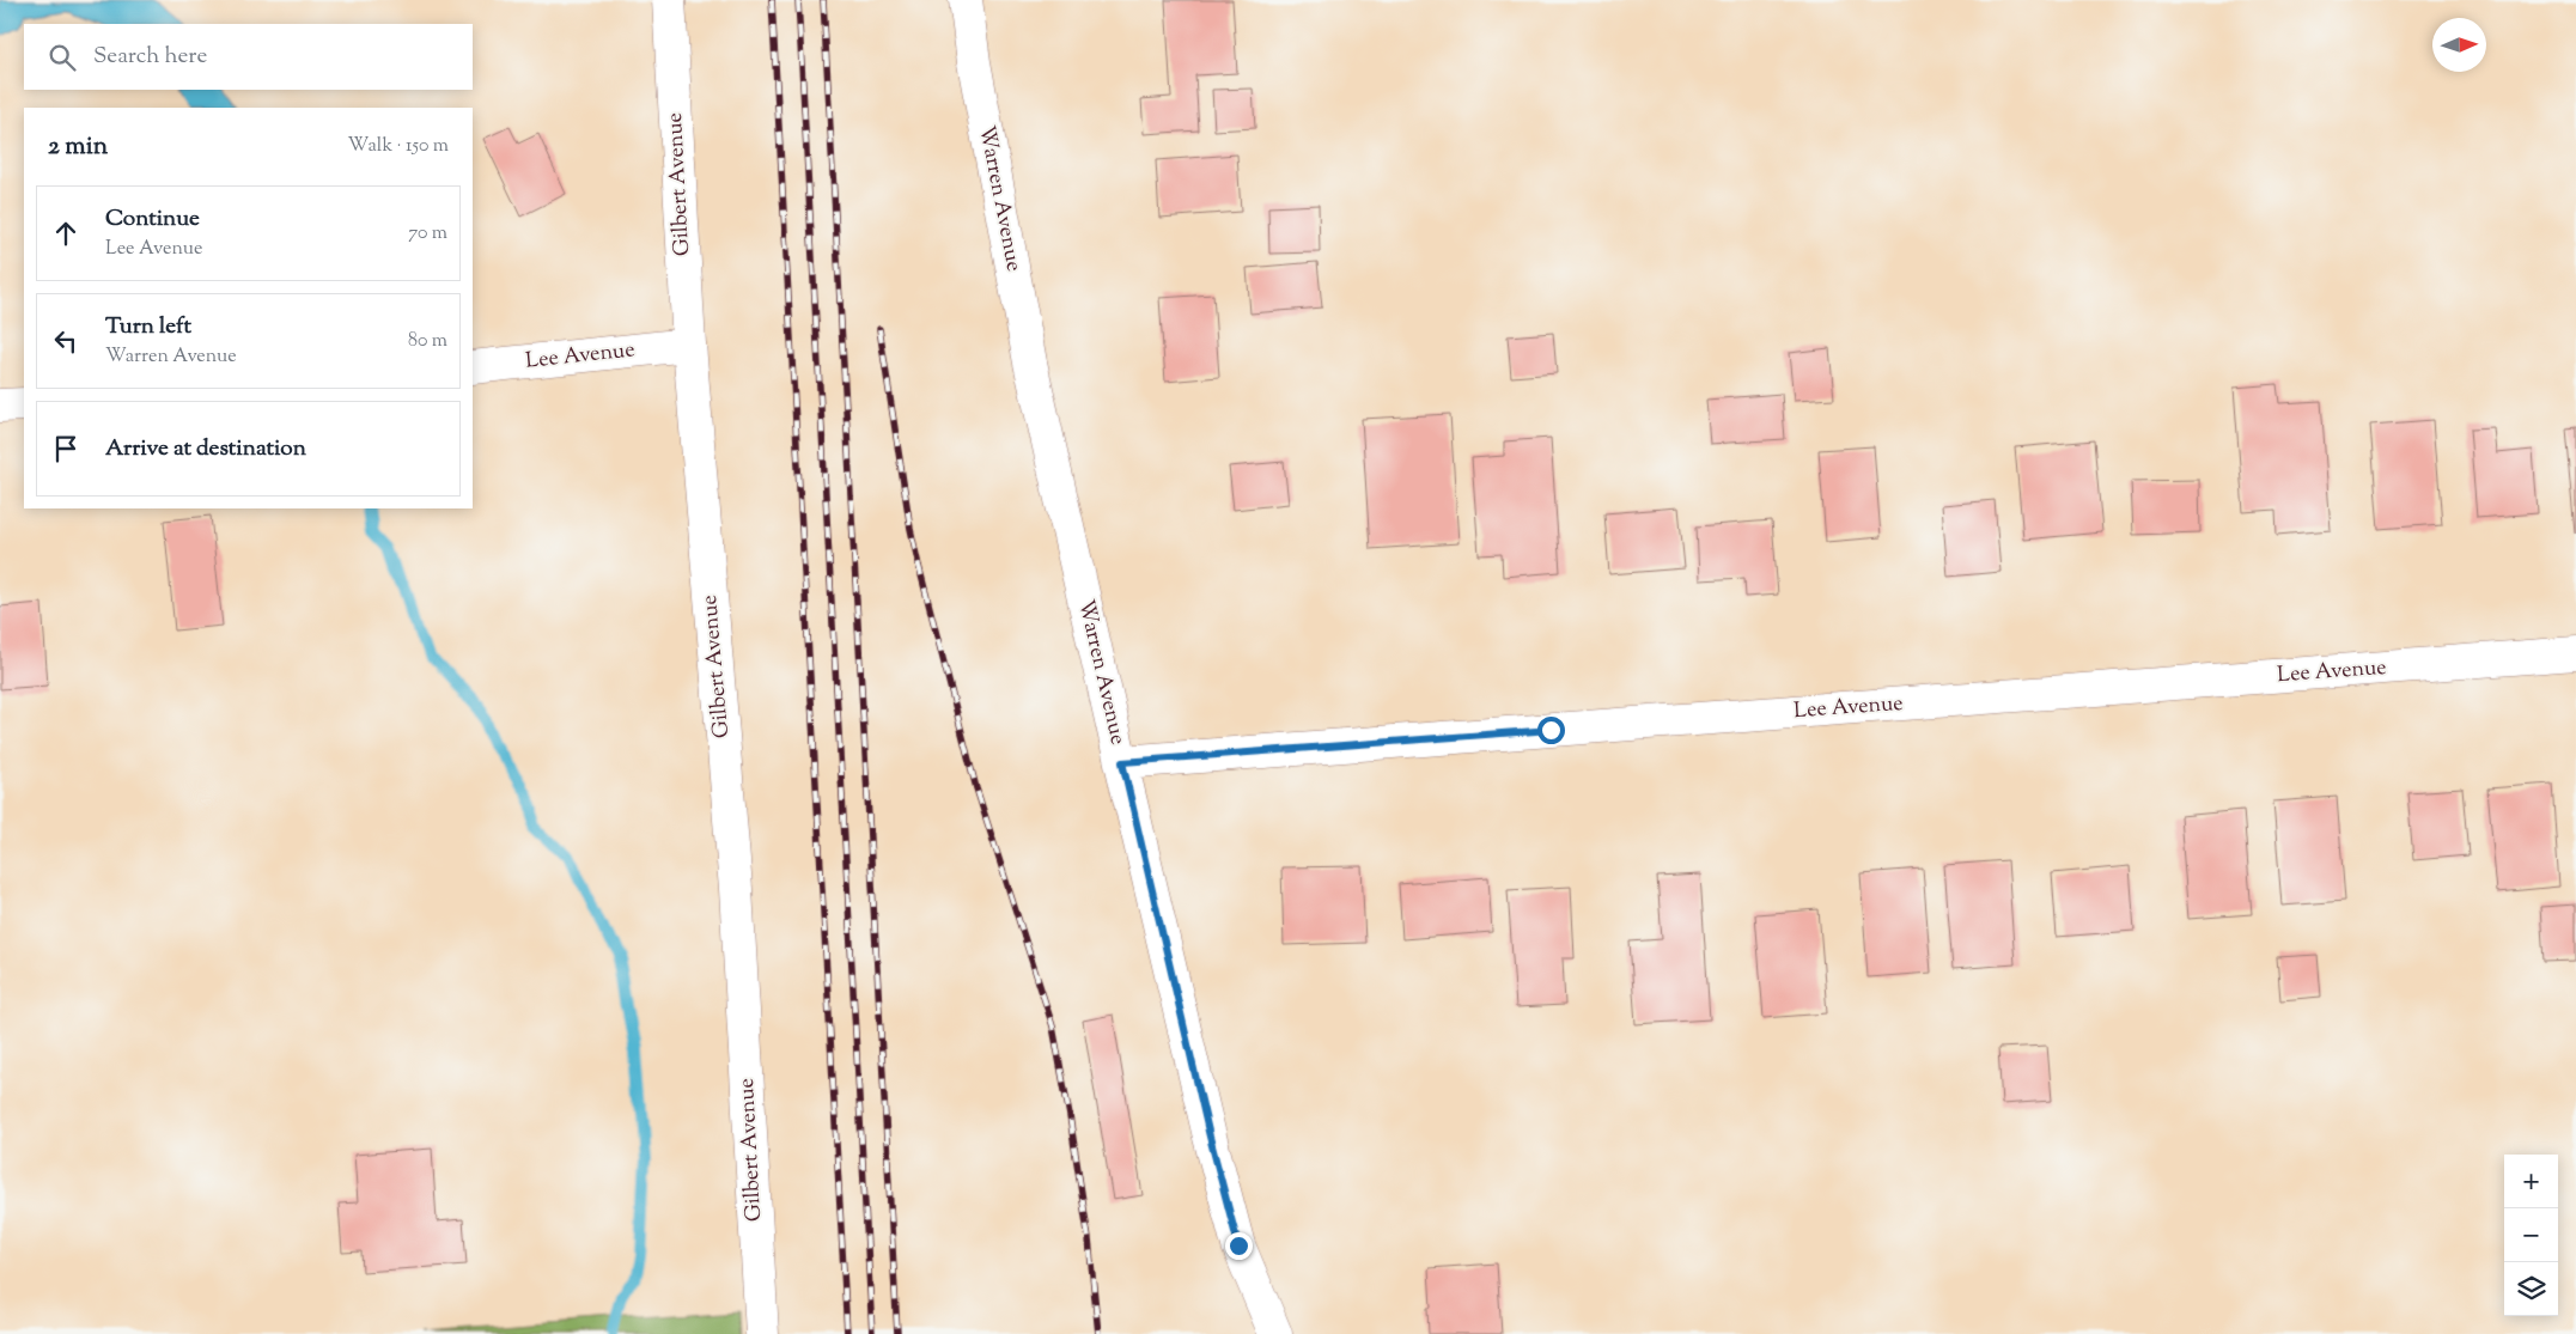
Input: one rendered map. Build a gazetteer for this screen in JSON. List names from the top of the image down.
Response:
{
  "streets": {
    "street": ["Gilbert Avenue", "Warren Avenue", "Lee Avenue"]
  },
  "crossings": [
    ["Gilbert Avenue", "Lee Avenue"],
    ["Warren Avenue", "Lee Avenue"]
  ],
  "north": "right",
  "page": {
    "search": "Search here",
    "heading": ["2 min", "Walk · 150 m"],
    "list": [
      ["Continue", "Lee Avenue", "70 m"],
      ["Turn left", "Warren Avenue", "80 m"],
      "Arrive at destination"
    ],
    "map_buttons": ["+", "−"]
  }
}
